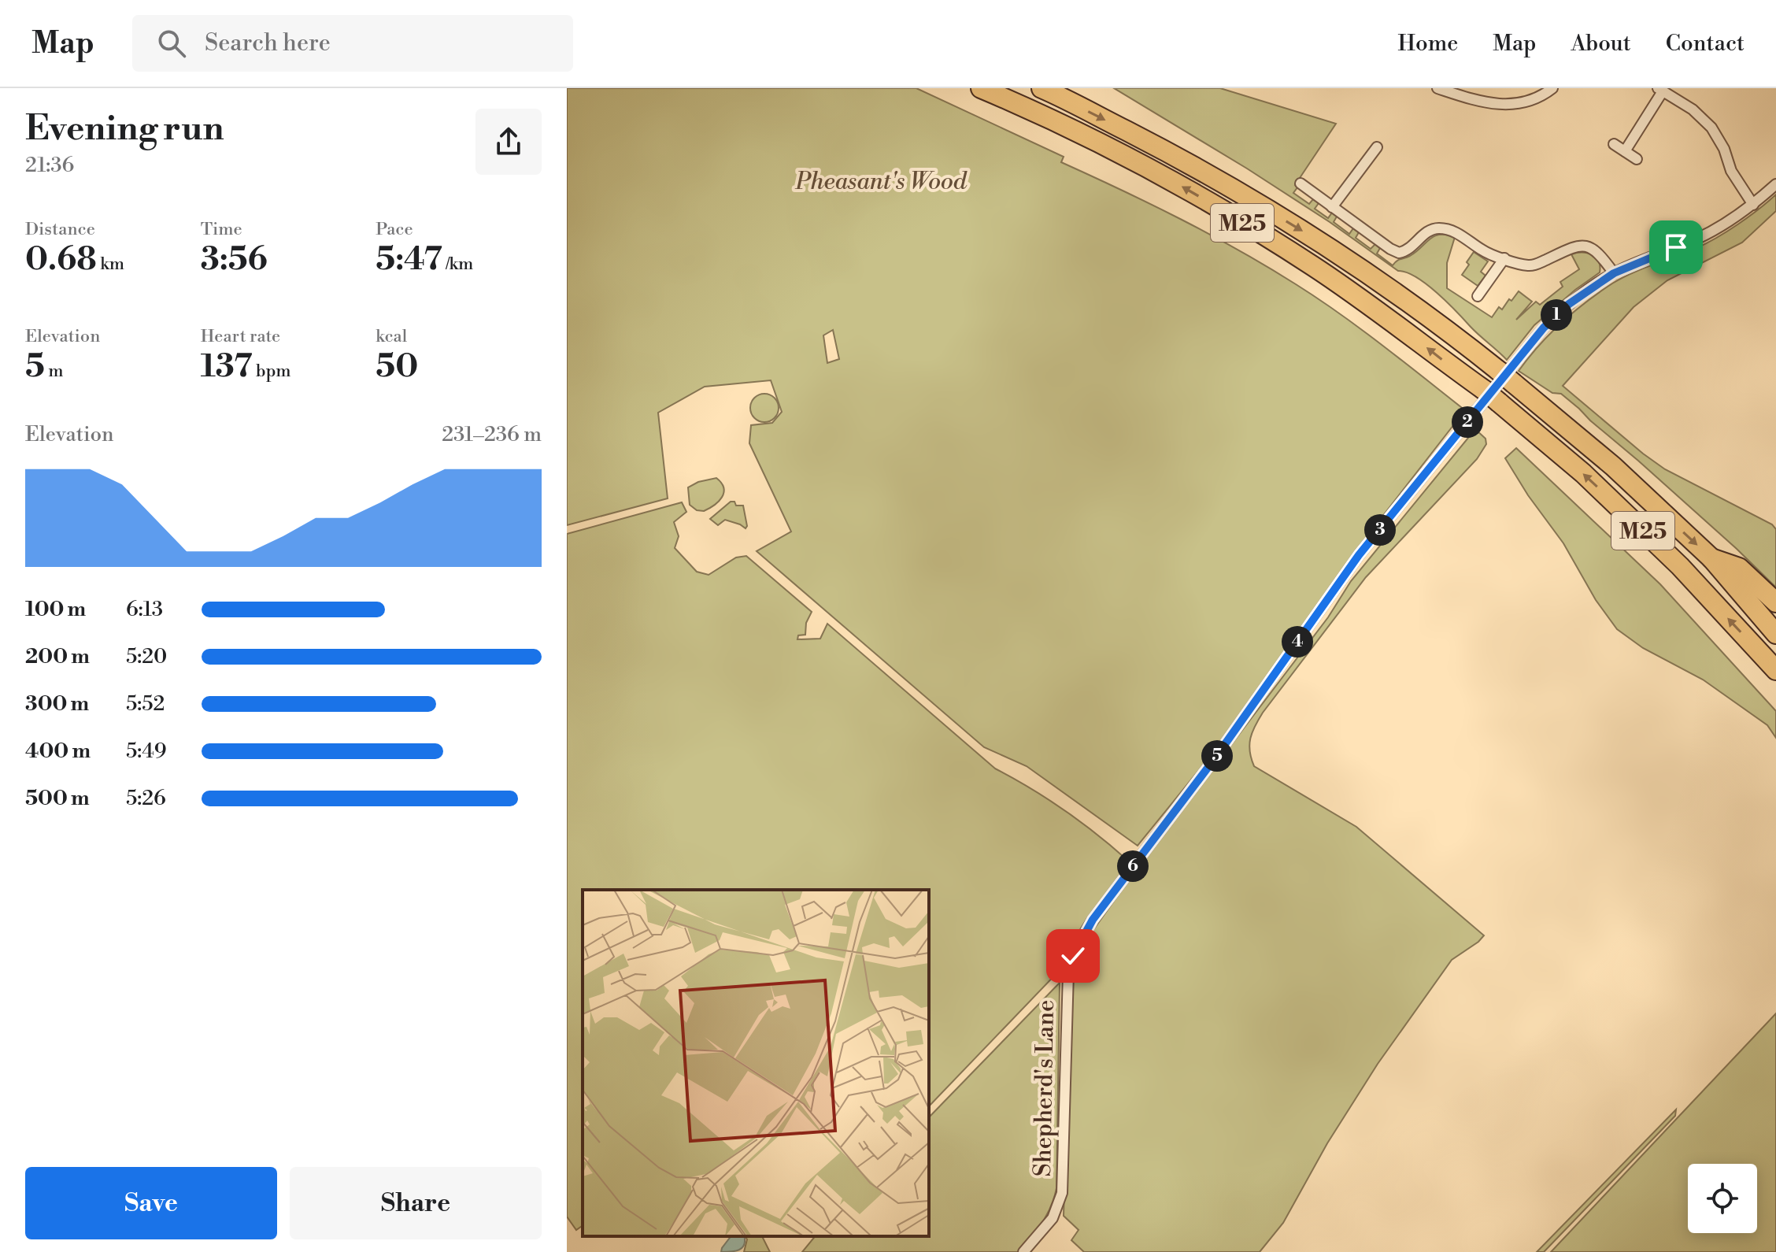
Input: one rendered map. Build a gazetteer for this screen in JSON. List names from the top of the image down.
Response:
{
  "streets": {
    "highway": ["M25"],
    "street": ["Shepherd's Lane"]
  },
  "parks": ["Pheasant's Wood"],
  "page": {
    "header": "Map",
    "search": "Search here",
    "nav": [
      "Home",
      "Map",
      "About",
      "Contact"
    ],
    "heading": ["Evening run", "21:36"],
    "stats": [
      ["Distance", "0.68 km"],
      ["Time", "3:56"],
      ["Pace", "5:47 /km"],
      ["Elevation", "5 m"],
      ["Heart rate", "137 bpm"],
      ["kcal", "50"]
    ],
    "pins": [
      "1",
      "2",
      "3",
      "4",
      "5",
      "6"
    ],
    "chart": ["Elevation", "231–236 m"],
    "list": [
      {
        "name": "100 m",
        "note": "6:13"
      },
      {
        "name": "200 m",
        "note": "5:20"
      },
      {
        "name": "300 m",
        "note": "5:52"
      },
      {
        "name": "400 m",
        "note": "5:49"
      },
      {
        "name": "500 m",
        "note": "5:26"
      }
    ],
    "buttons": ["Save", "Share"]
  }
}
